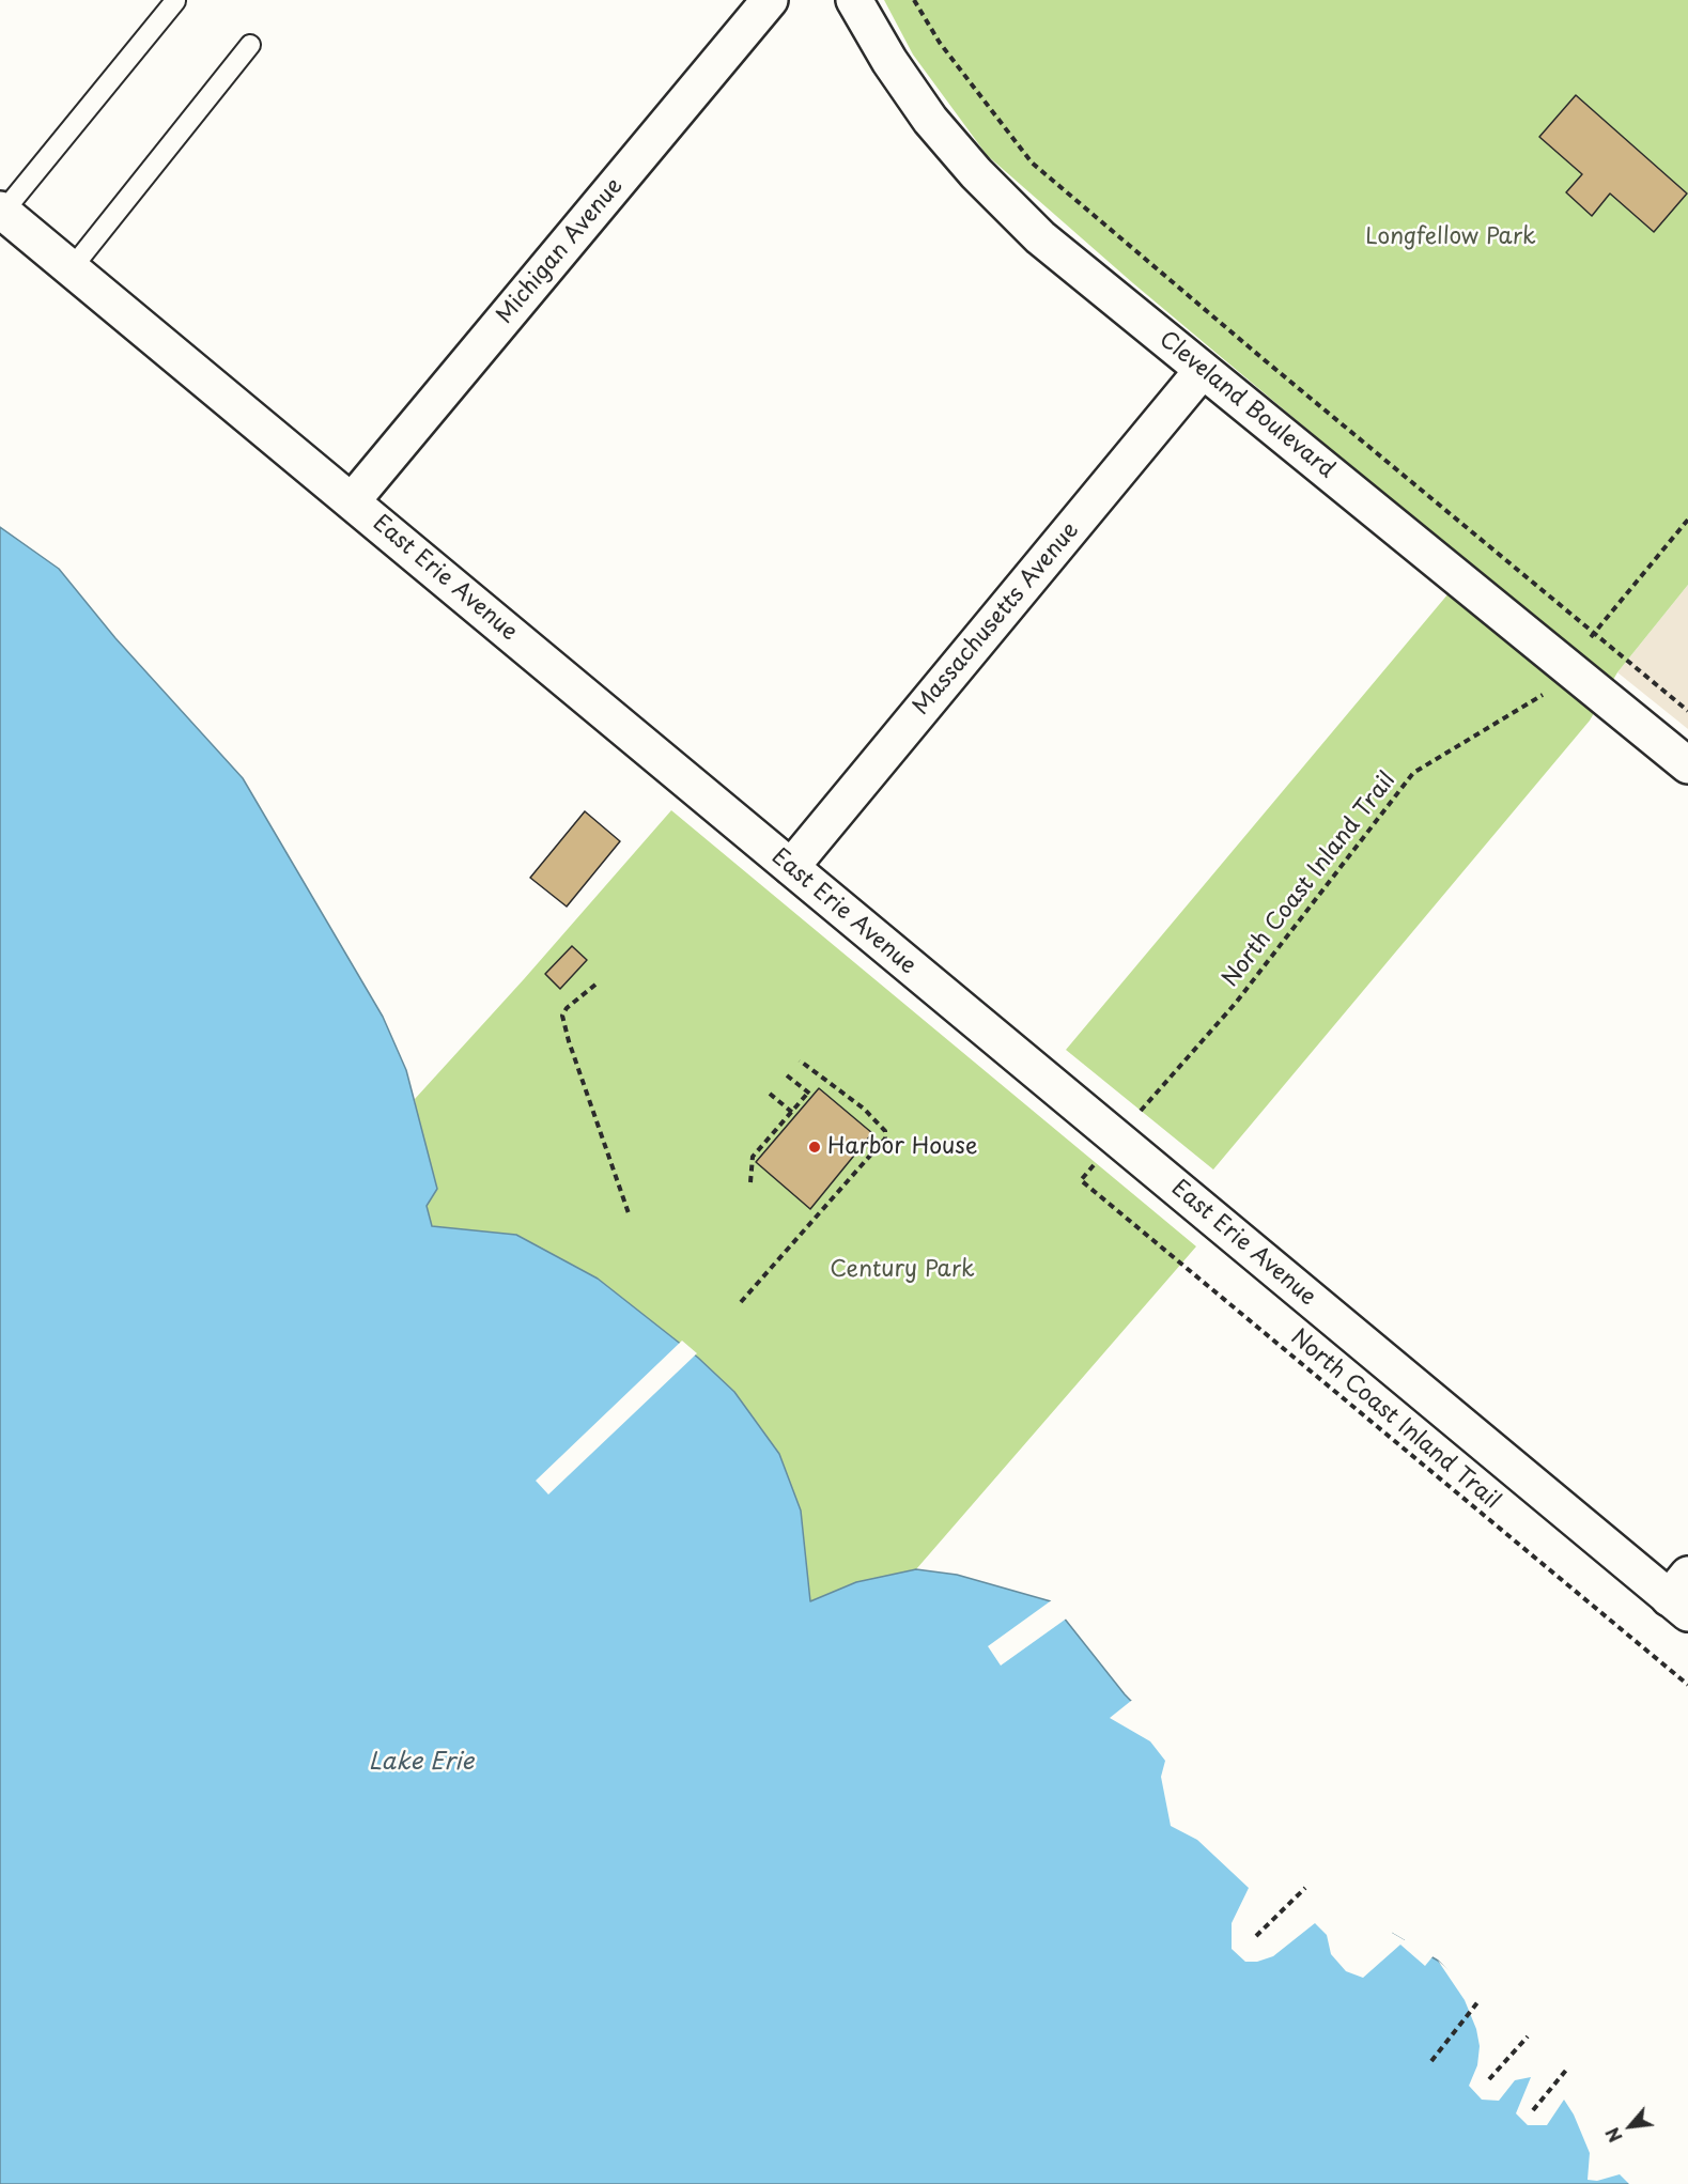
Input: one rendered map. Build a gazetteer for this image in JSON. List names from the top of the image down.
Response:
{
  "streets": {
    "street": [
      "Michigan Avenue",
      "Cleveland Boulevard",
      "East Erie Avenue",
      "Massachusetts Avenue"
    ],
    "path": ["North Coast Inland Trail"]
  },
  "crossings": [
    ["Michigan Avenue", "East Erie Avenue"],
    ["Cleveland Boulevard", "Massachusetts Avenue"],
    ["Cleveland Boulevard", "North Coast Inland Trail"],
    ["East Erie Avenue", "Massachusetts Avenue"]
  ],
  "water": ["Lake Erie"],
  "parks": ["Longfellow Park", "Century Park"],
  "places": ["Harbor House"],
  "north": "bottom left"
}
